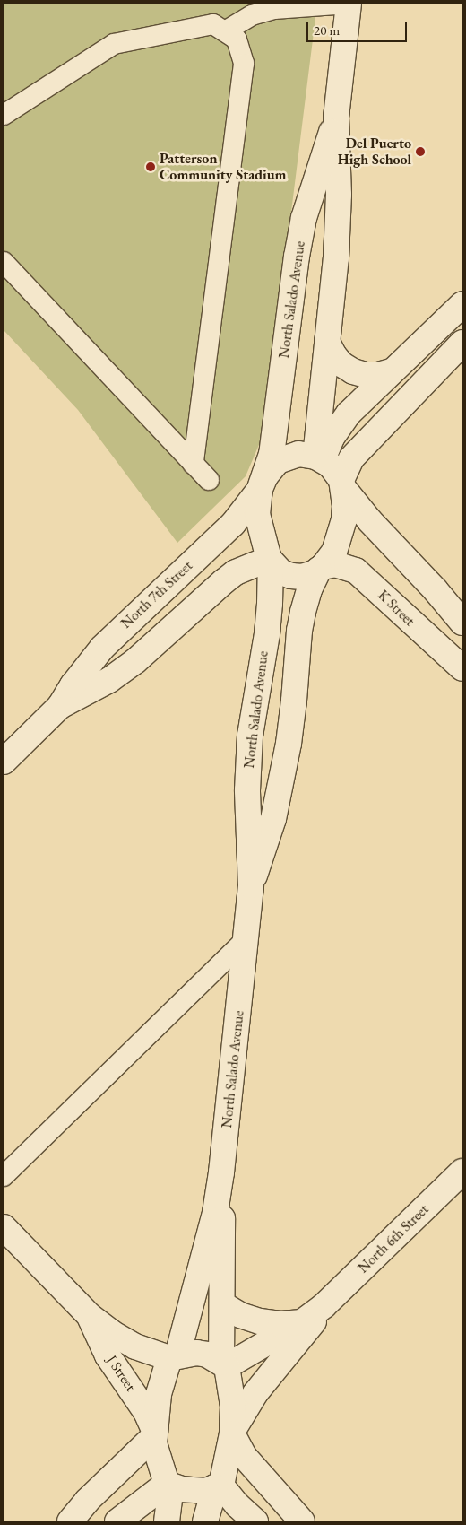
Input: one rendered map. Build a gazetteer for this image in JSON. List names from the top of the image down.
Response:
{
  "streets": {
    "main road": [
      "North Salado Avenue",
      "North 7th Street",
      "K Street",
      "North 6th Street",
      "J Street"
    ]
  },
  "crossings": [
    ["North Salado Avenue", "North 7th Street"],
    ["North Salado Avenue", "K Street"],
    ["North Salado Avenue", "North 6th Street"],
    ["North Salado Avenue", "J Street"],
    ["North 7th Street", "K Street"]
  ],
  "places": ["Del Puerto High School", "Patterson Community Stadium"],
  "scale_bar": "20 m"
}
